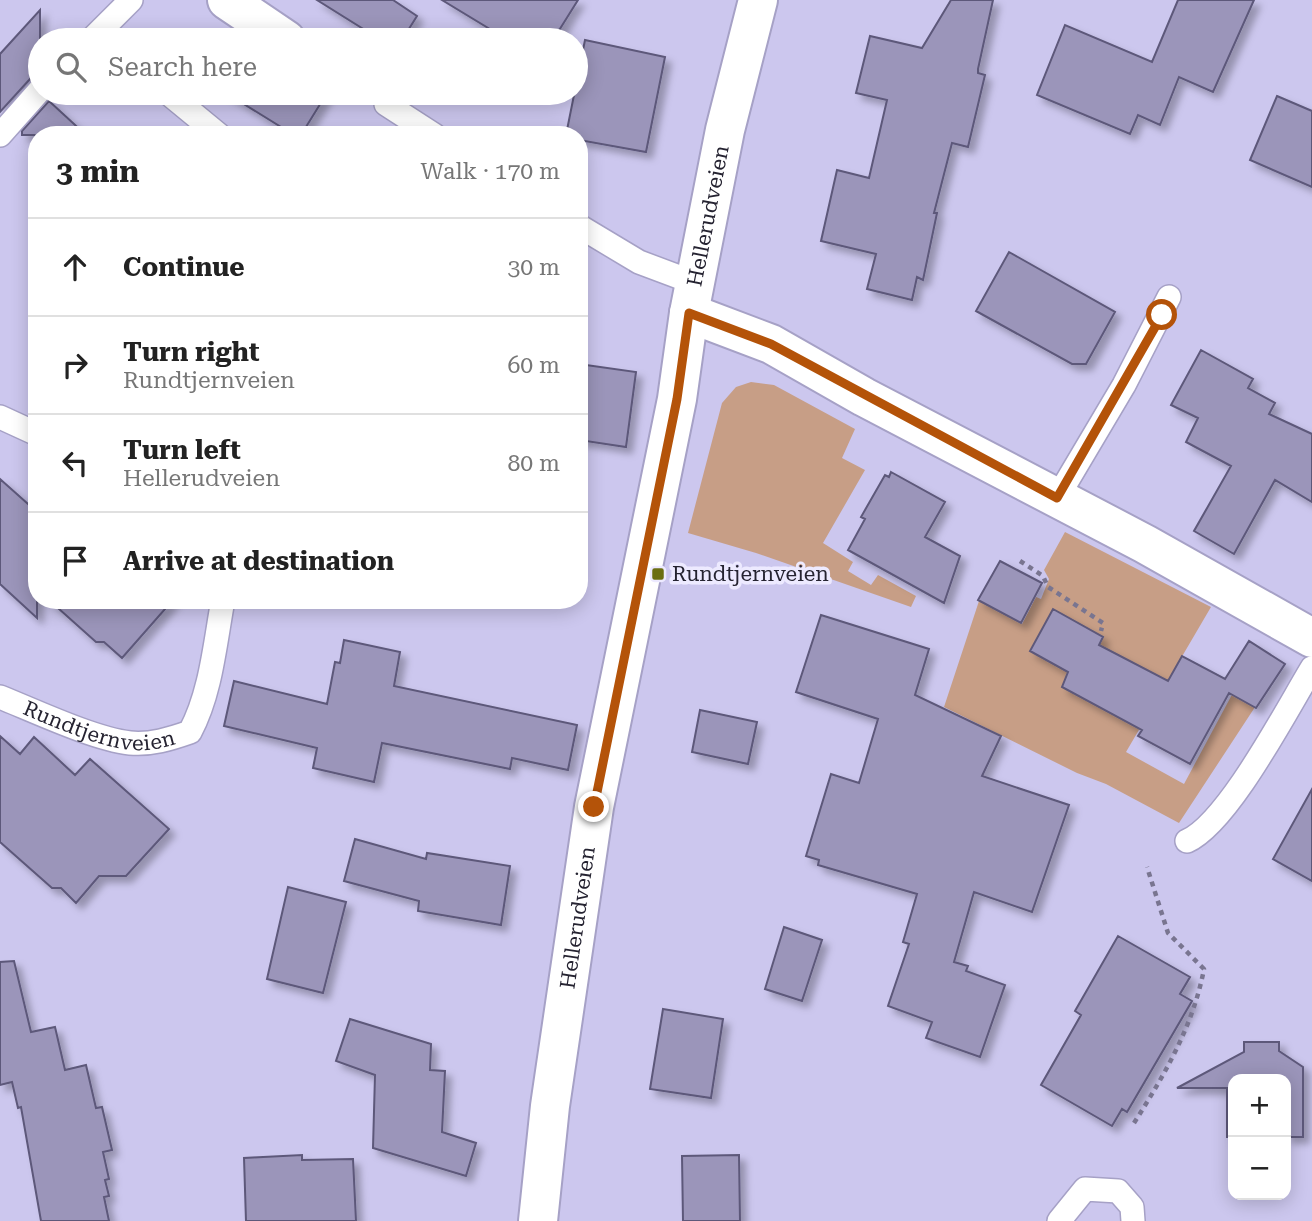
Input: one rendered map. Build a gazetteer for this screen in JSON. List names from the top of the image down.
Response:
{
  "streets": {
    "street": ["Hellerudveien"],
    "lane": ["Rundtjernveien"]
  },
  "places": {
    "transit": ["Rundtjernveien"]
  },
  "page": {
    "search": "Search here",
    "heading": ["3 min", "Walk · 170 m"],
    "list": [
      ["Continue", "30 m"],
      ["Turn right", "Rundtjernveien", "60 m"],
      ["Turn left", "Hellerudveien", "80 m"],
      "Arrive at destination"
    ],
    "map_buttons": ["+", "−"]
  }
}
